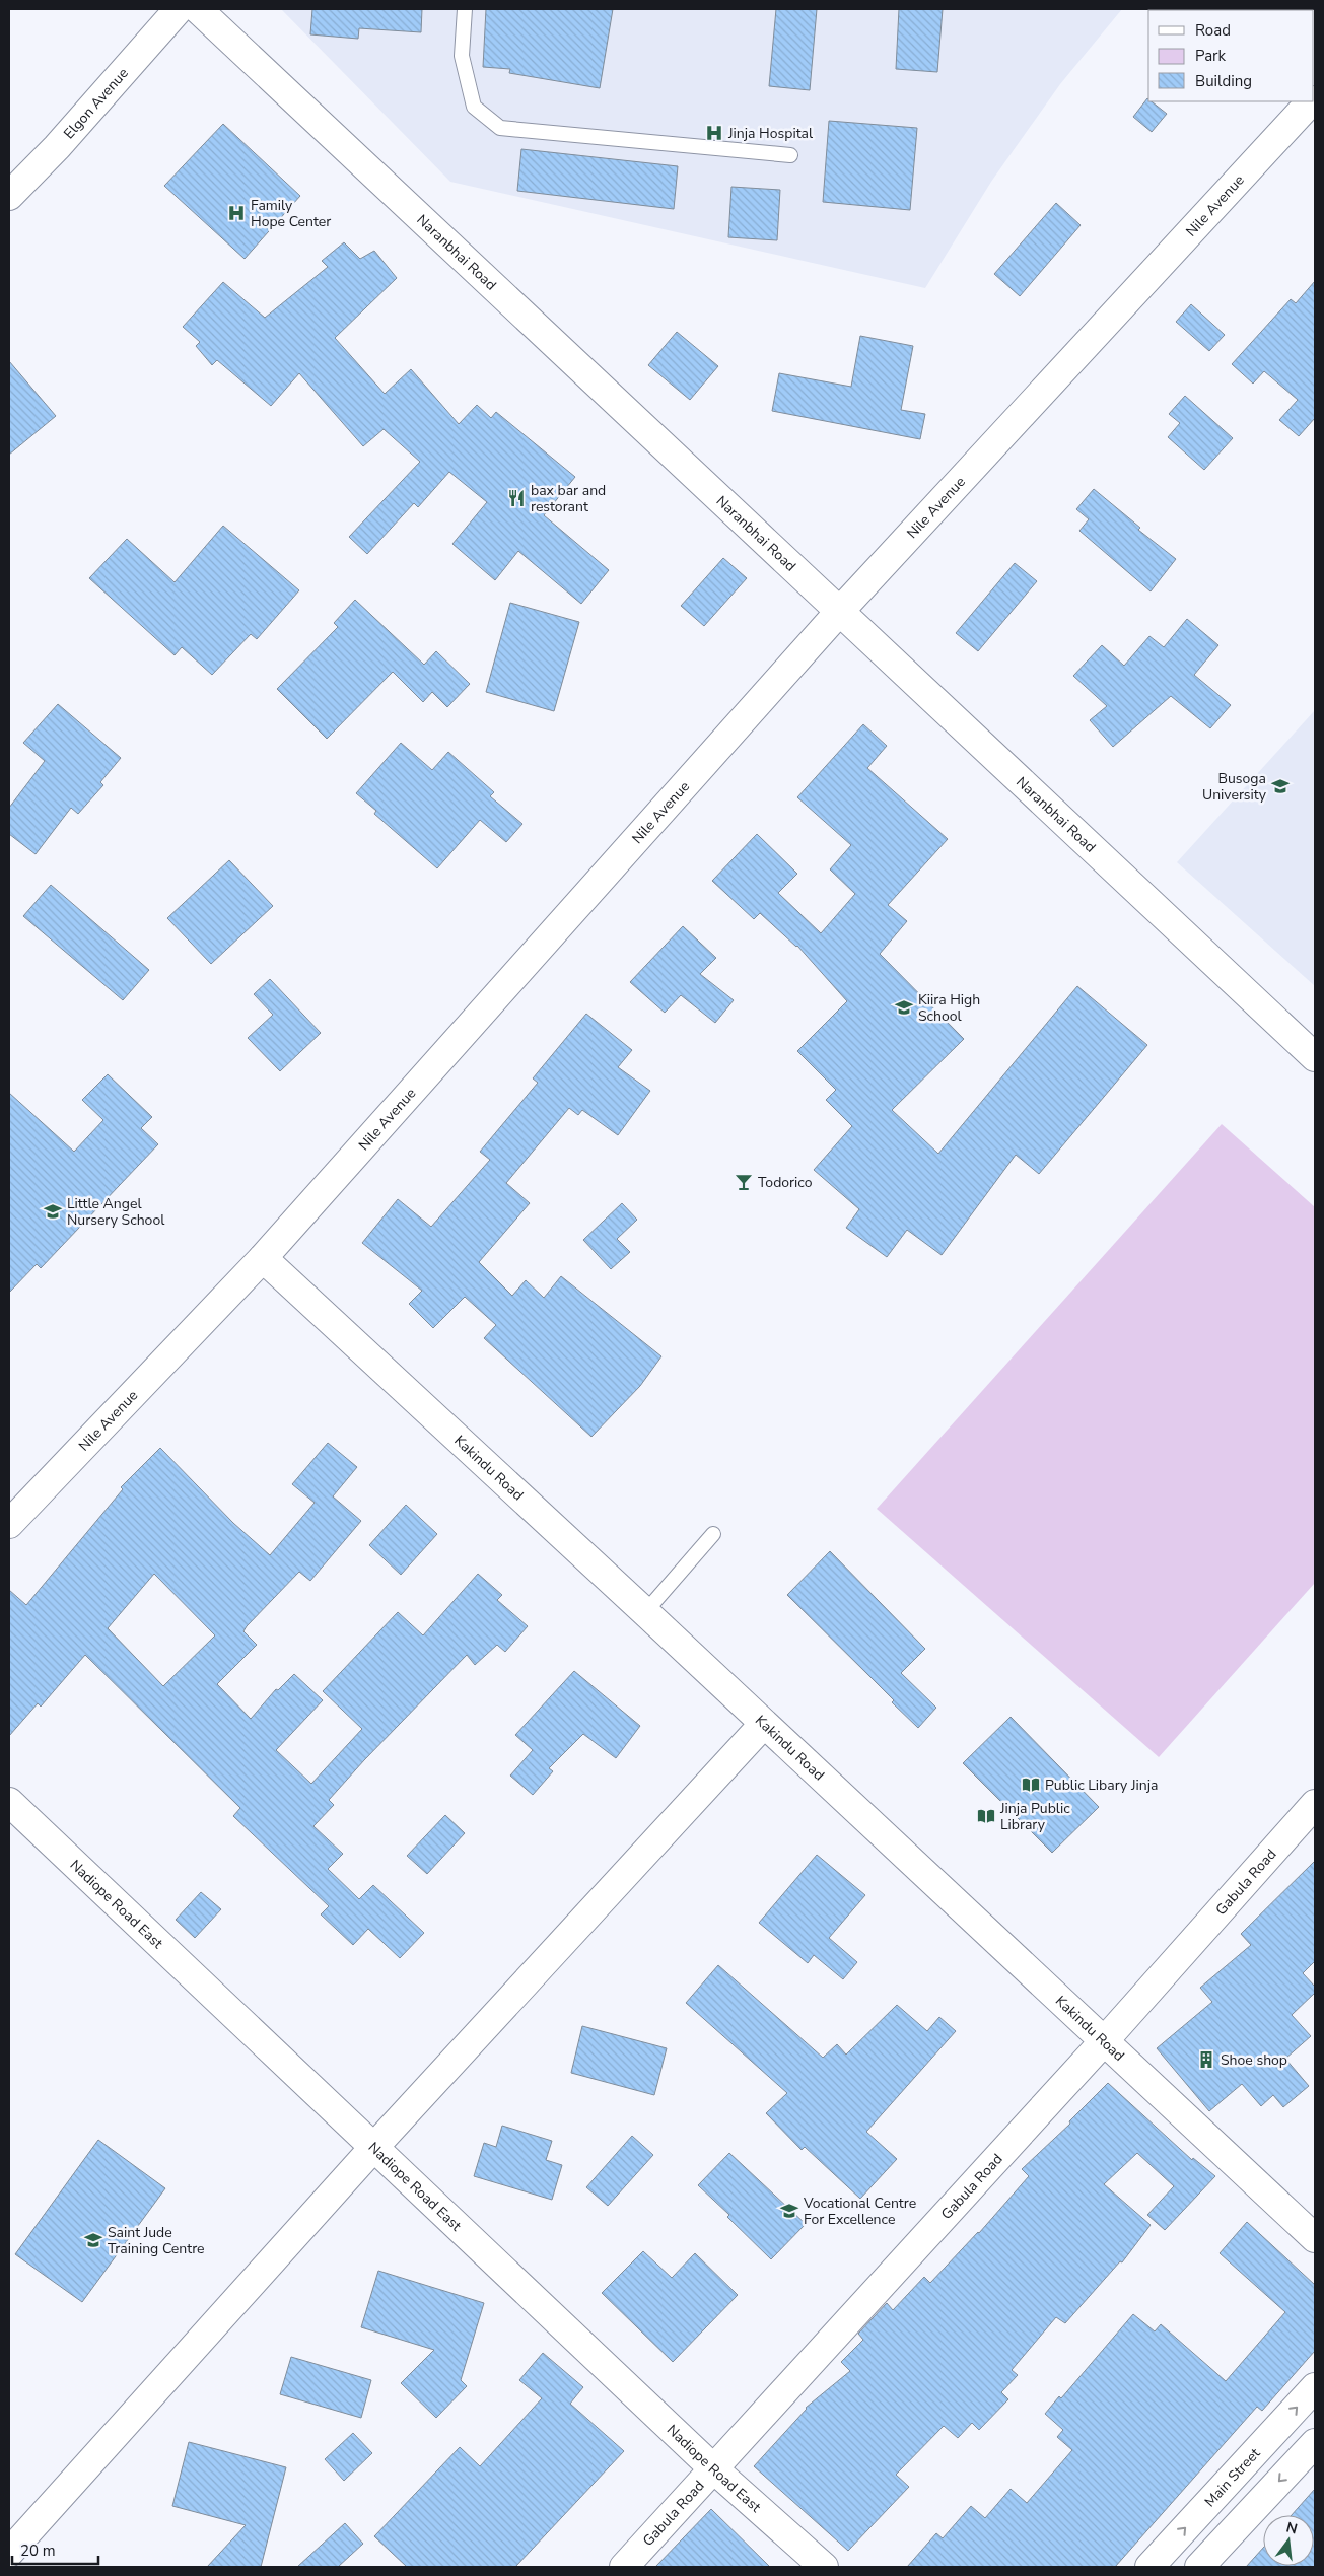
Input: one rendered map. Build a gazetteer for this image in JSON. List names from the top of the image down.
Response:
{
  "streets": {
    "street": [
      "Elgon Avenue",
      "Nile Avenue",
      "Naranbhai Road",
      "Kakindu Road",
      "Gabula Road",
      "Nadiope Road East",
      "Main Street"
    ]
  },
  "crossings": [
    ["Nile Avenue", "Naranbhai Road"],
    ["Nile Avenue", "Kakindu Road"],
    ["Kakindu Road", "Gabula Road"],
    ["Gabula Road", "Nadiope Road East"]
  ],
  "places": {
    "hospital": ["Jinja Hospital", "Family Hope Center"],
    "restaurant": ["bax bar and restorant"],
    "school or university": [
      "Busoga University",
      "Kiira High School",
      "Little Angel Nursery School",
      "Vocational Centre For Excellence",
      "Saint Jude Training Centre"
    ],
    "bar": ["Todorico"],
    "library": ["Public Libary Jinja", "Jinja Public Library"],
    "building": ["Shoe shop"]
  },
  "legend": ["Road", "Park", "Building"],
  "scale_bar": "20 m",
  "north": "top"
}
